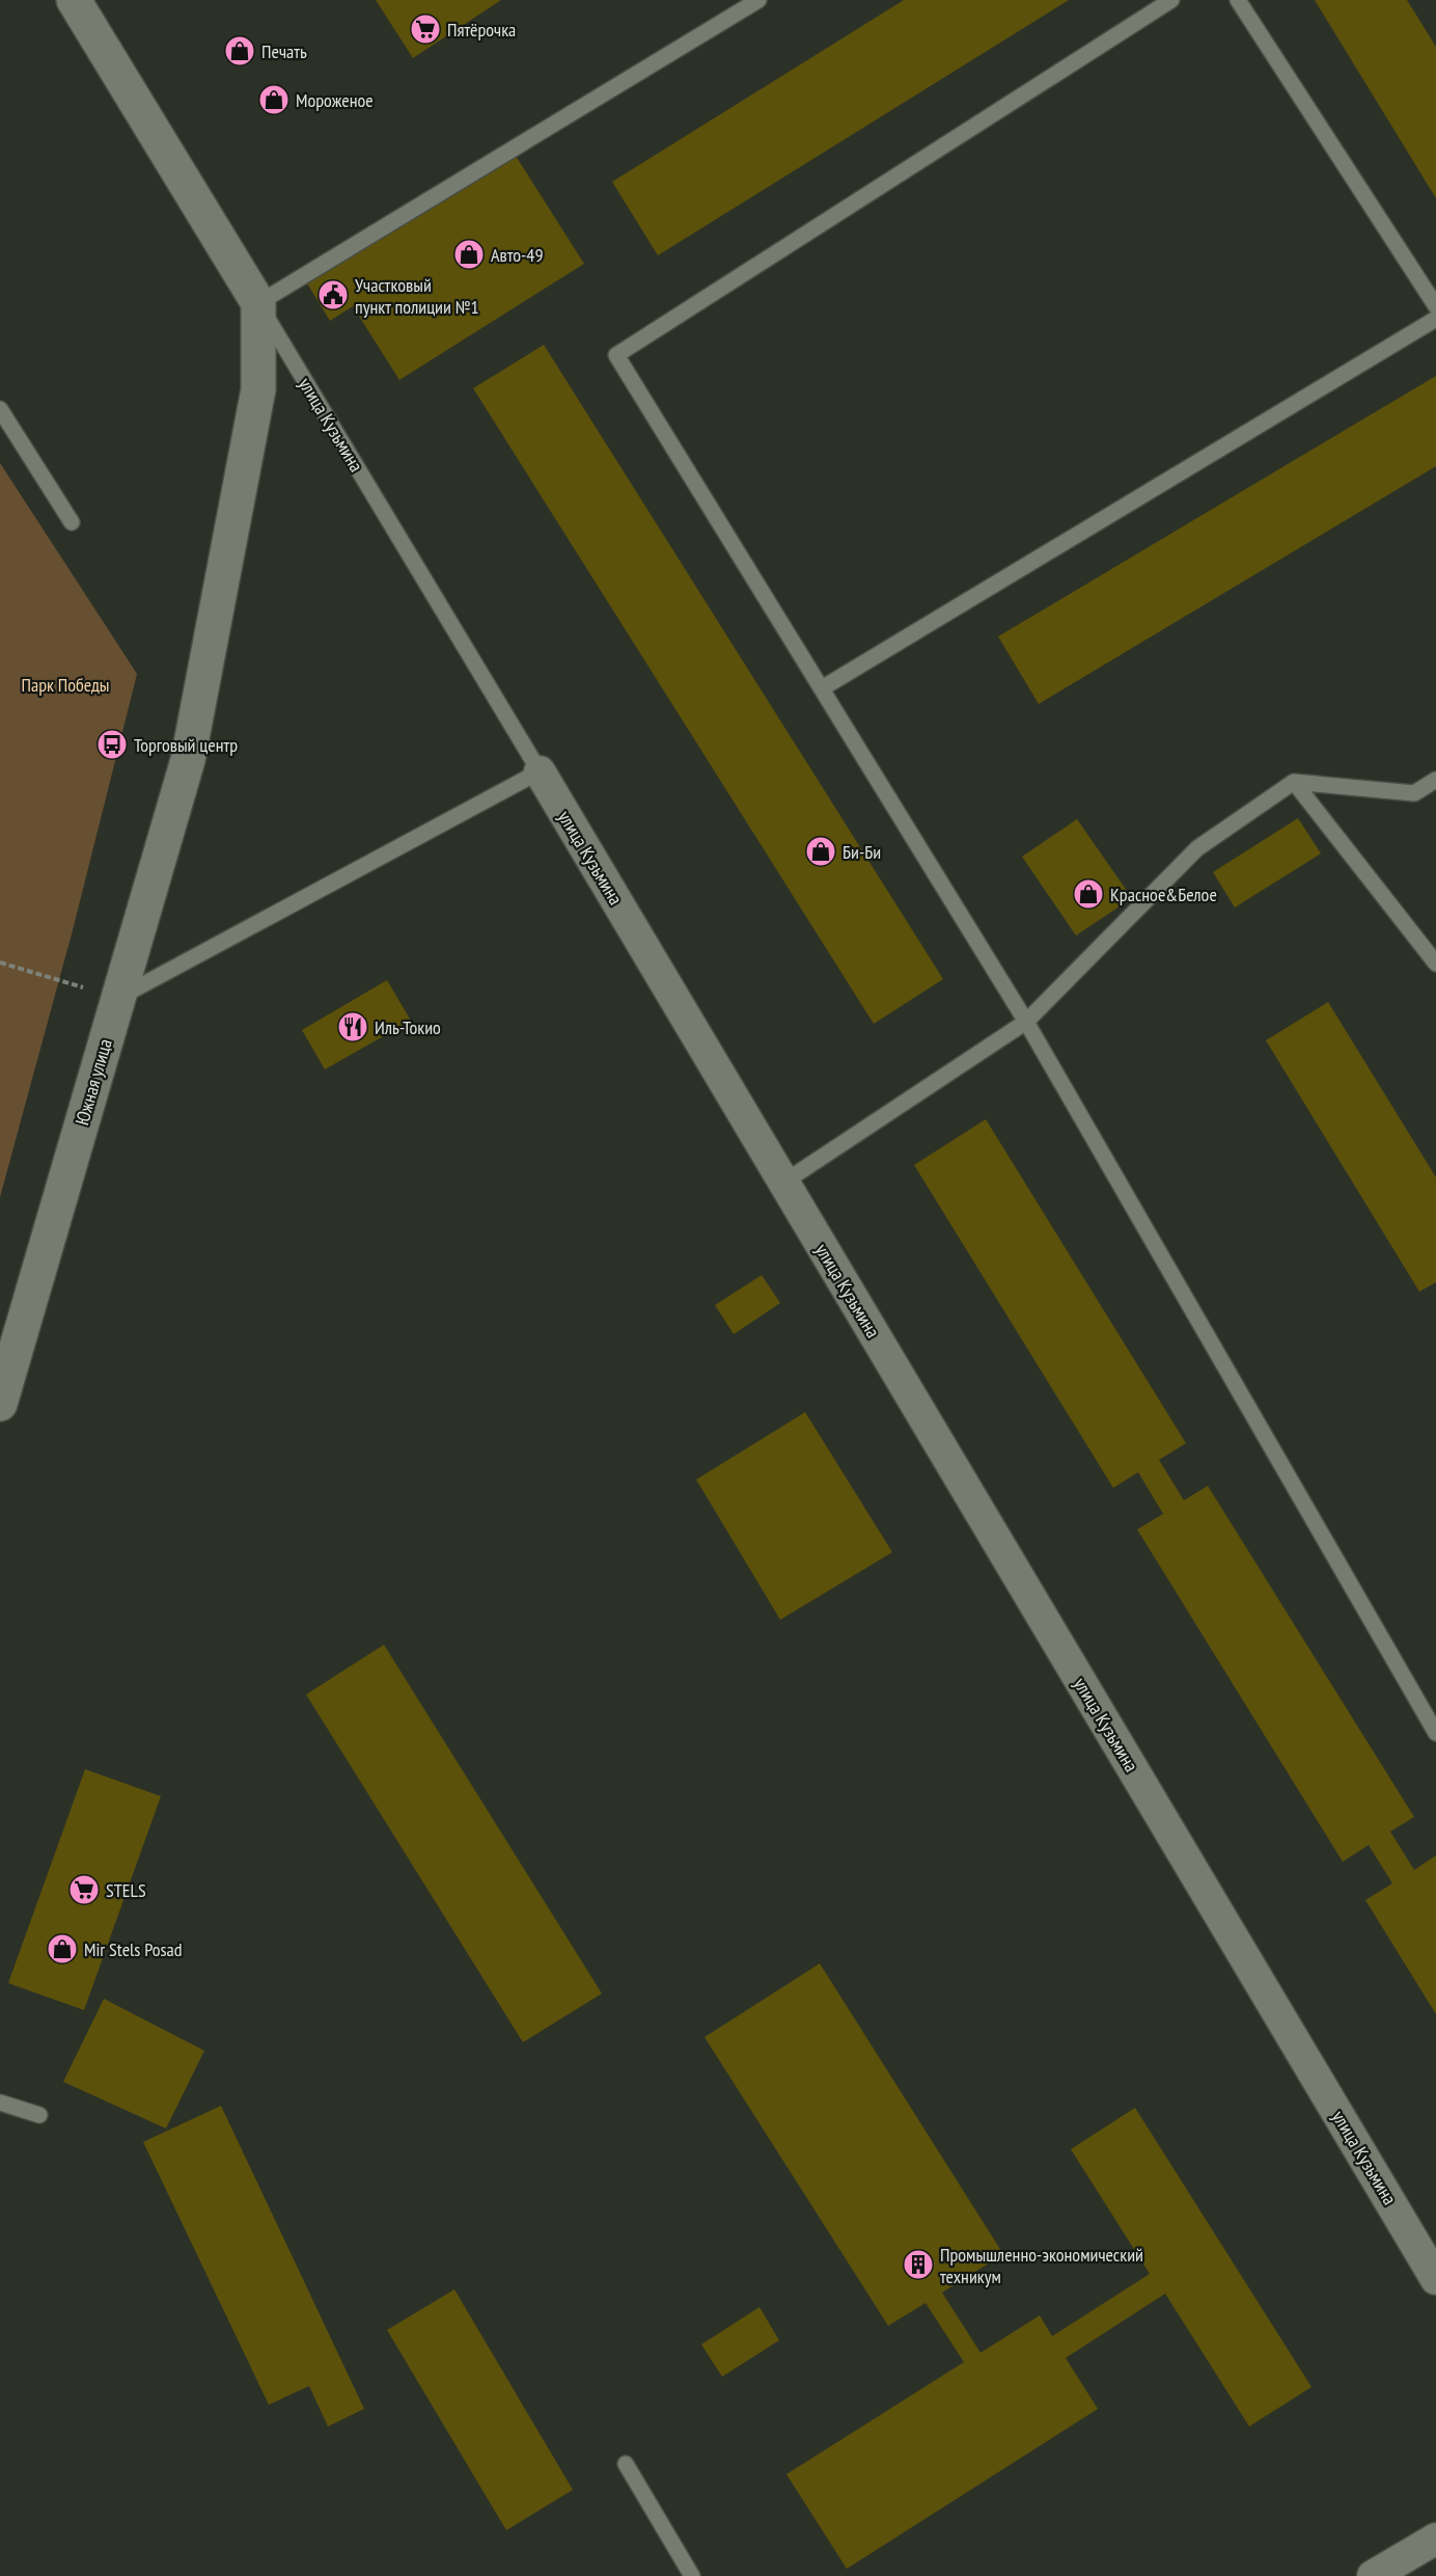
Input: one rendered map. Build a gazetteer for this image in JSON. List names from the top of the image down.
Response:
{
  "streets": {
    "street": ["улица Кузьмина", "Южная улица"]
  },
  "crossings": [
    ["улица Кузьмина", "Южная улица"]
  ],
  "parks": ["Парк Победы"],
  "places": {
    "supermarket": ["Пятёрочка", "STELS"],
    "shop": [
      "Печать",
      "Мороженое",
      "Авто-49",
      "Би-Би",
      "Красное&Белое",
      "Mir Stels Posad"
    ],
    "public building": ["Участковый пункт полиции №1"],
    "bus stop": ["Торговый центр"],
    "restaurant": ["Иль-Токио"],
    "building": ["Промышленно-экономический техникум"]
  }
}
